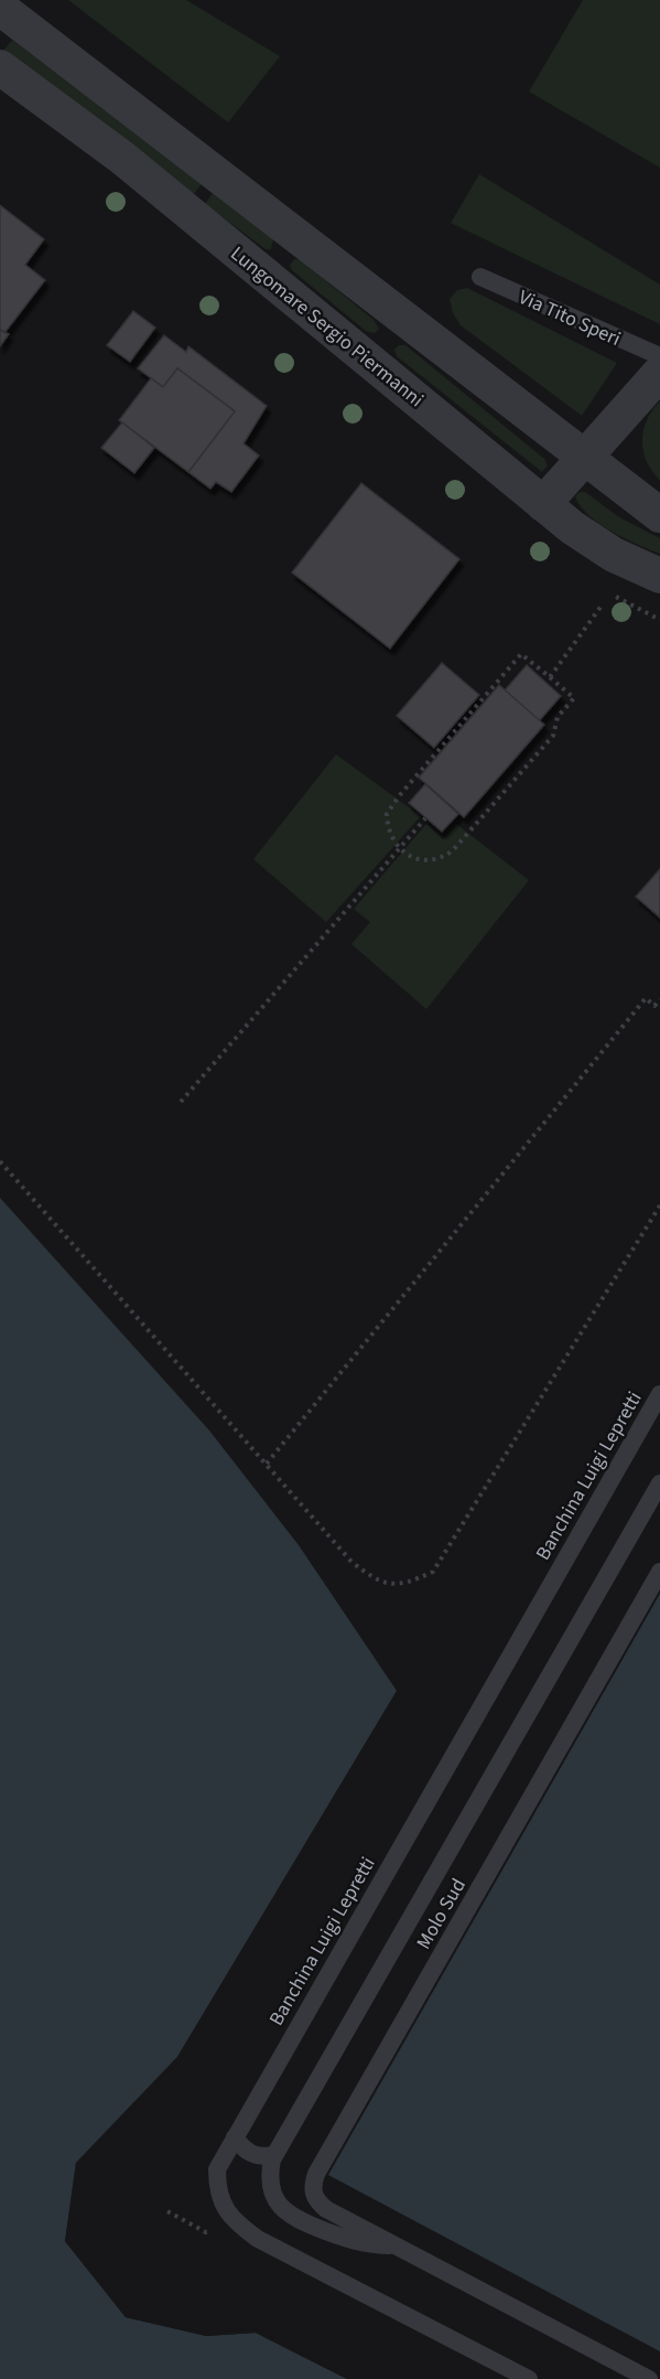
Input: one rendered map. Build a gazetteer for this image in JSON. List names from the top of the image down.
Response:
{
  "streets": {
    "street": ["Lungomare Sergio Piermanni"],
    "lane": ["Via Tito Speri", "Banchina Luigi Lepretti", "Molo Sud"]
  }
}
